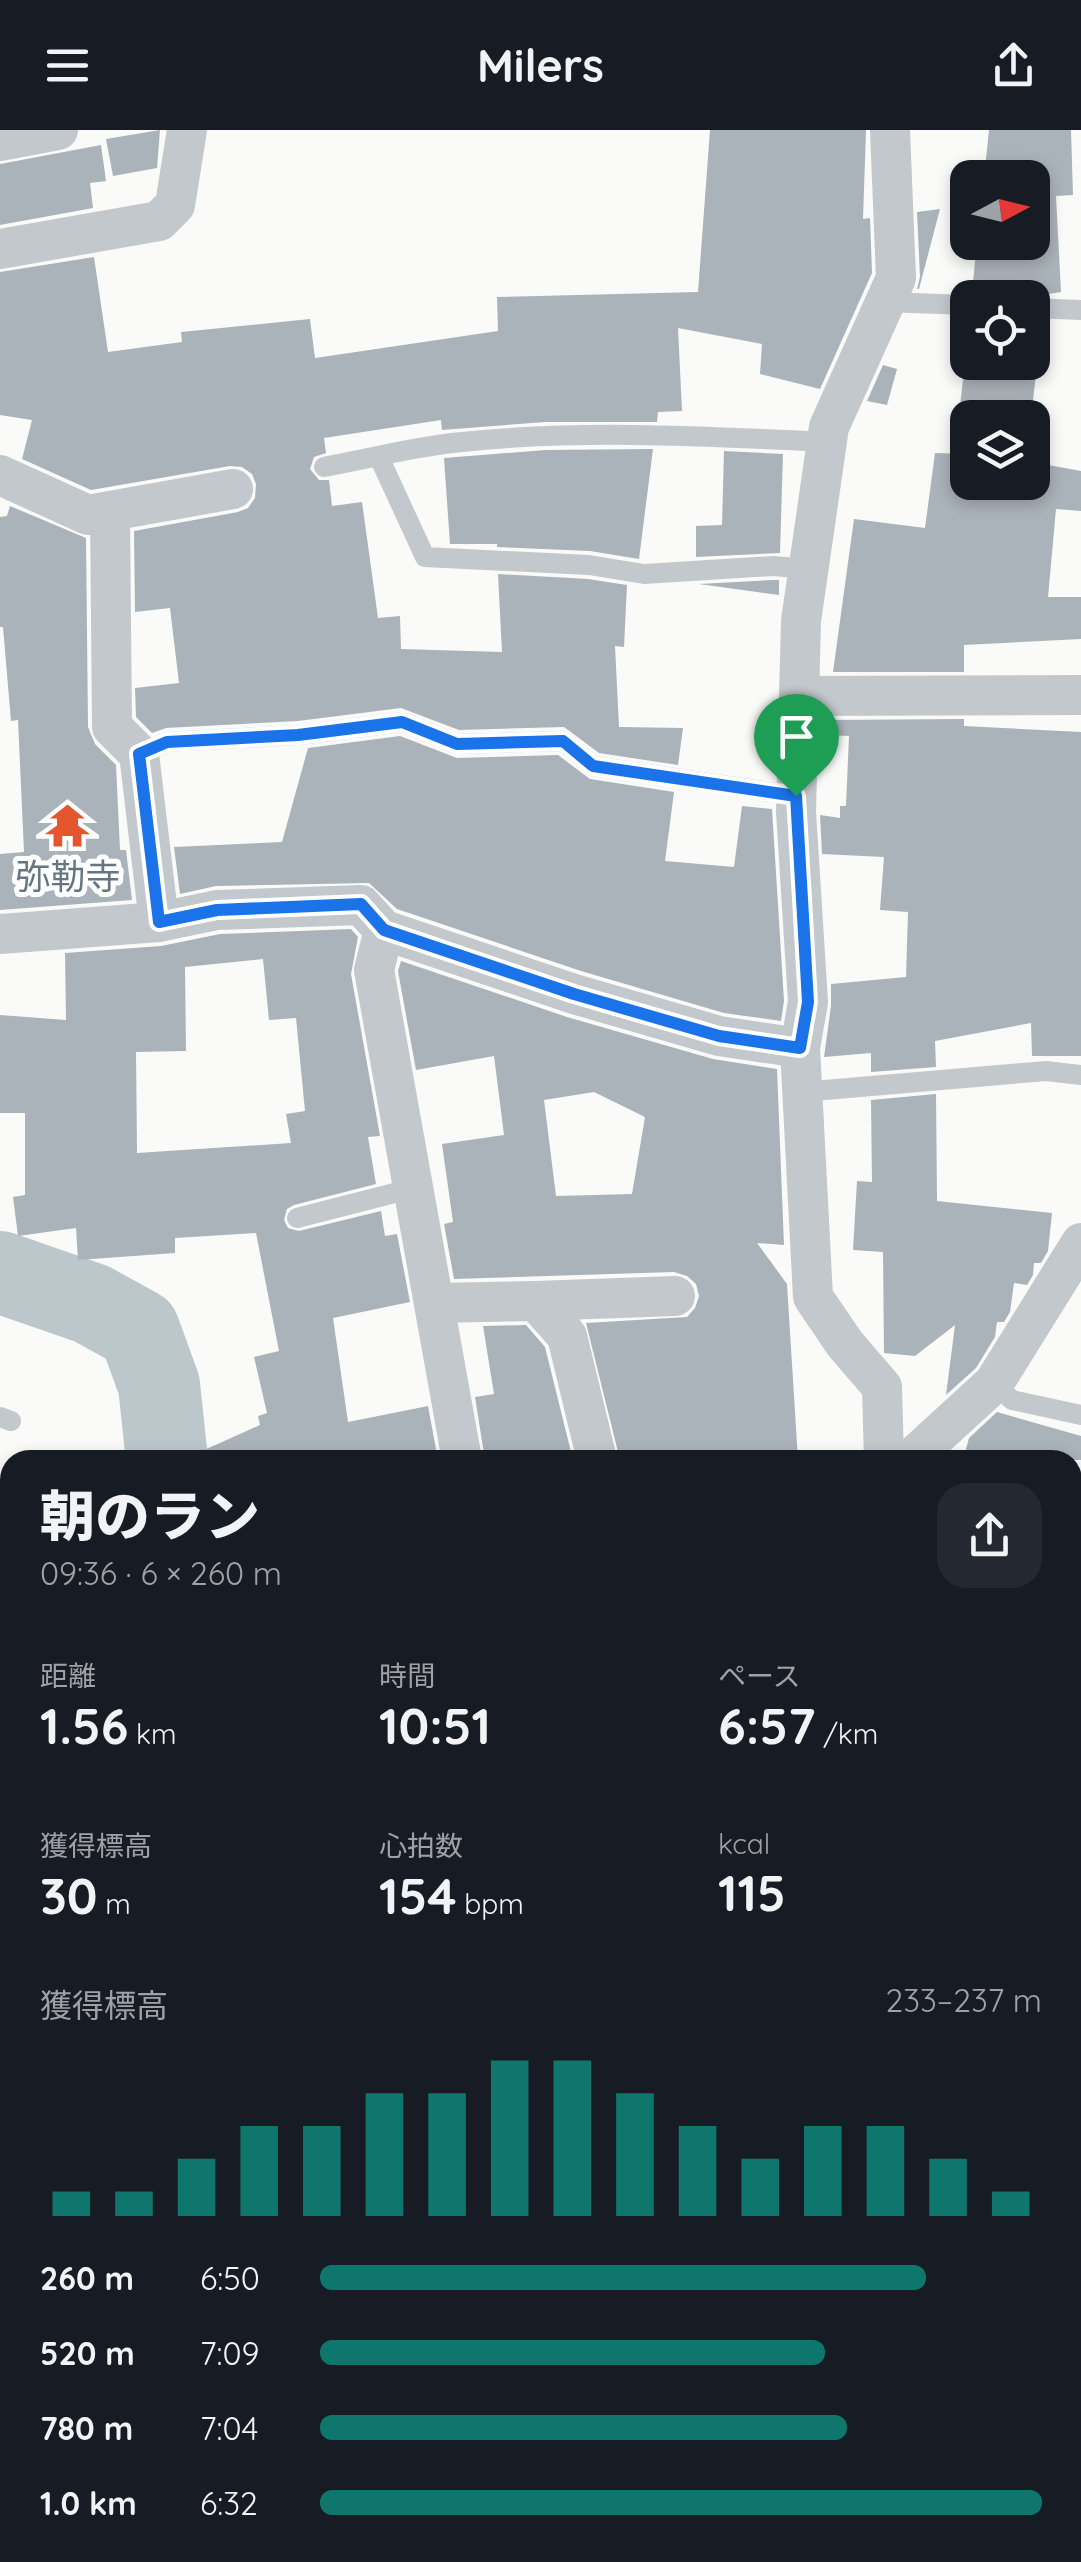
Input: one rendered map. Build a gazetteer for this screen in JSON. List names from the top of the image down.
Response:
{
  "places": {
    "temple": ["弥勒寺"]
  },
  "north": "right",
  "page": {
    "header": "Milers",
    "heading": ["朝のラン", "09:36 · 6 × 260 m"],
    "stats": [
      ["距離", "1.56 km"],
      ["時間", "10:51"],
      ["ペース", "6:57 /km"],
      ["獲得標高", "30 m"],
      ["心拍数", "154 bpm"],
      ["kcal", "115"]
    ],
    "chart": ["獲得標高", "233–237 m"],
    "list": [
      {
        "name": "260 m",
        "note": "6:50"
      },
      {
        "name": "520 m",
        "note": "7:09"
      },
      {
        "name": "780 m",
        "note": "7:04"
      },
      {
        "name": "1.0 km",
        "note": "6:32"
      }
    ]
  }
}
